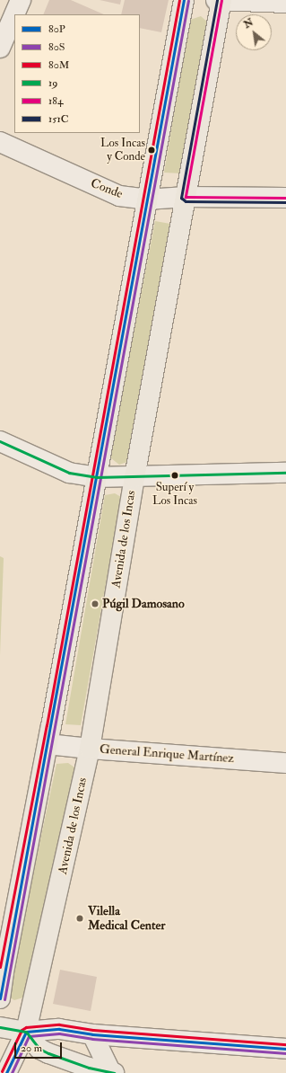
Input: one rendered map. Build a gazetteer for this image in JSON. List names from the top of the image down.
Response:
{
  "streets": {
    "main road": ["Avenida de los Incas"],
    "street": ["Conde", "General Enrique Martínez"]
  },
  "crossings": [
    ["Conde", "Avenida de los Incas"],
    ["Avenida de los Incas", "General Enrique Martínez"]
  ],
  "places": [
    "Los Incas y Conde",
    "Superí y Los Incas",
    "Púgil Damosano",
    "Vilella Medical Center"
  ],
  "lines": [
    "transit line 80P",
    "transit line 80M",
    "transit line 184",
    "transit line 151C",
    "transit line 80S",
    "transit line 19"
  ],
  "legend": [
    "80P",
    "80S",
    "80M",
    "19",
    "184",
    "151C"
  ],
  "scale_bar": "20 m",
  "north": "top left"
}
